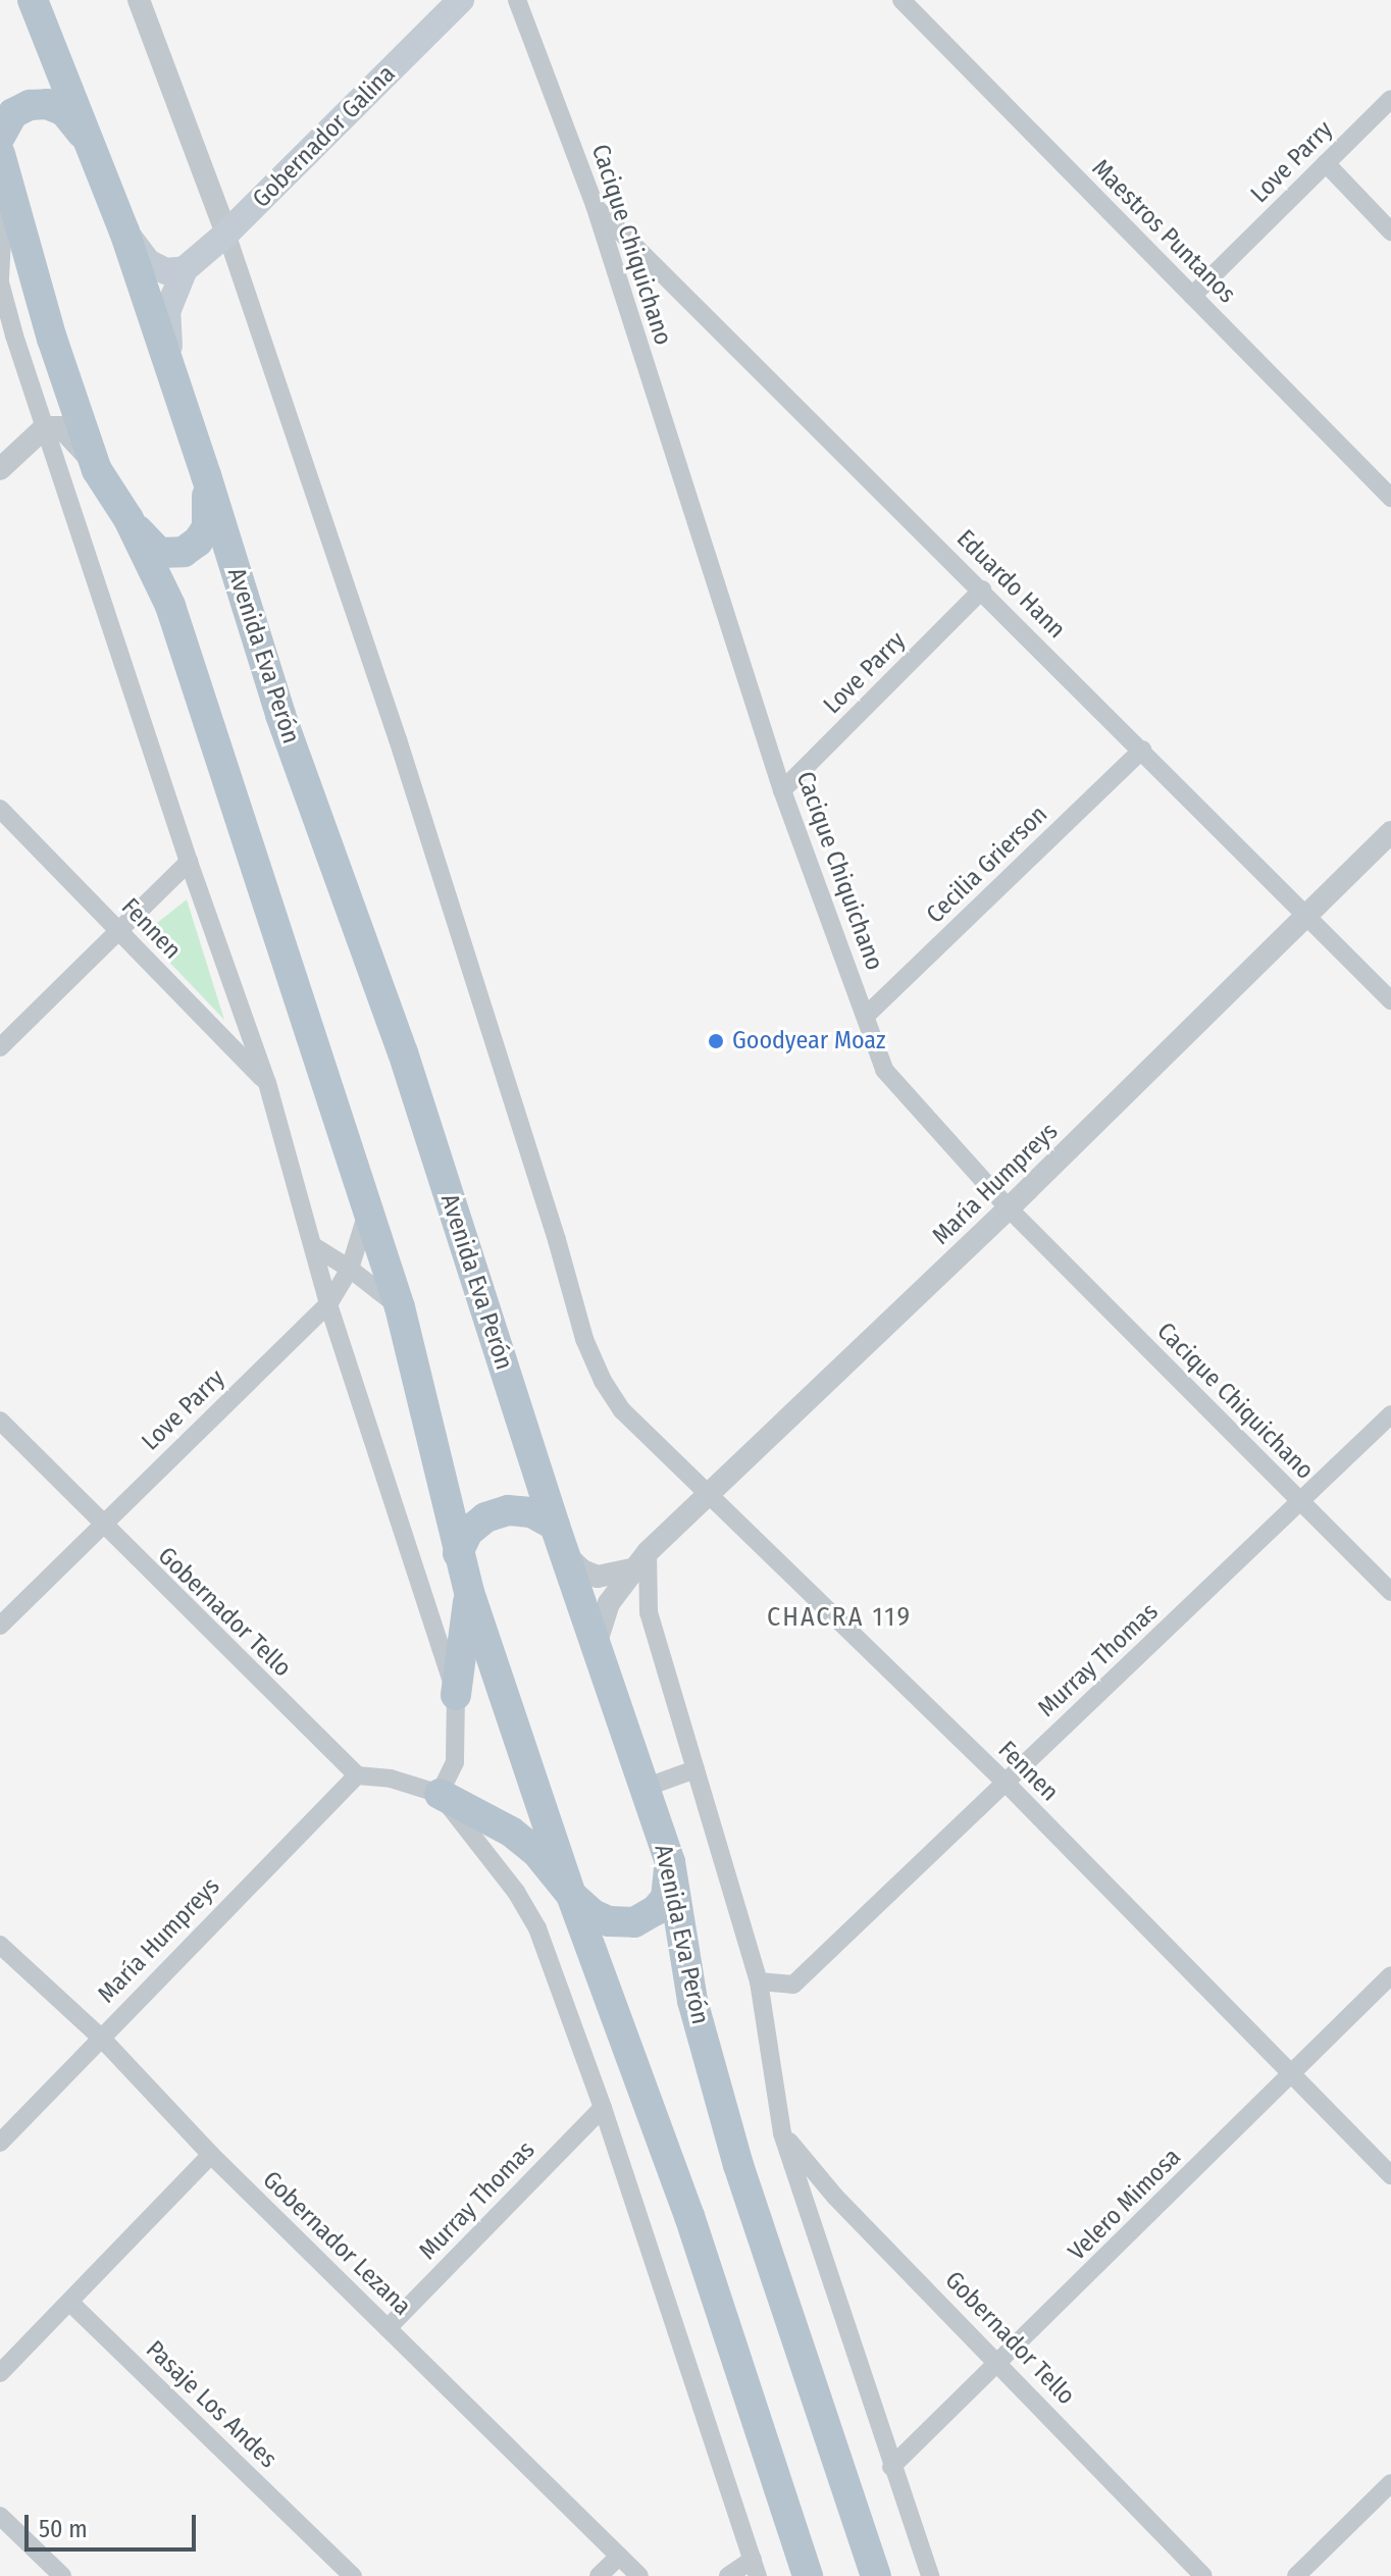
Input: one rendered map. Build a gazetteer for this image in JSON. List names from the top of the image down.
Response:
{
  "streets": {
    "main road": ["Gobernador Galina", "Avenida Eva Perón"],
    "street": [
      "Love Parry",
      "Maestros Puntanos",
      "Cacique Chiquichano",
      "Eduardo Hann",
      "Cecilia Grierson",
      "Fennen",
      "María Humpreys",
      "Gobernador Tello",
      "Murray Thomas",
      "Velero Mimosa",
      "Gobernador Lezana",
      "Pasaje Los Andes"
    ]
  },
  "crossings": [
    ["Gobernador Galina", "Fennen"],
    ["Love Parry", "Maestros Puntanos"],
    ["Love Parry", "Cacique Chiquichano"],
    ["Love Parry", "Eduardo Hann"],
    ["Love Parry", "Gobernador Tello"],
    ["Cacique Chiquichano", "Eduardo Hann"],
    ["Cacique Chiquichano", "Cecilia Grierson"],
    ["Cacique Chiquichano", "María Humpreys"],
    ["Cacique Chiquichano", "Murray Thomas"],
    ["Eduardo Hann", "Cecilia Grierson"],
    ["Eduardo Hann", "María Humpreys"],
    ["Avenida Eva Perón", "María Humpreys"],
    ["Fennen", "María Humpreys"],
    ["Fennen", "Murray Thomas"],
    ["Fennen", "Velero Mimosa"],
    ["María Humpreys", "Gobernador Tello"],
    ["María Humpreys", "Gobernador Lezana"],
    ["Gobernador Tello", "Velero Mimosa"],
    ["Murray Thomas", "Gobernador Lezana"]
  ],
  "districts": ["CHACRA 119"],
  "places": ["Goodyear Moaz"],
  "scale_bar": "50 m"
}
